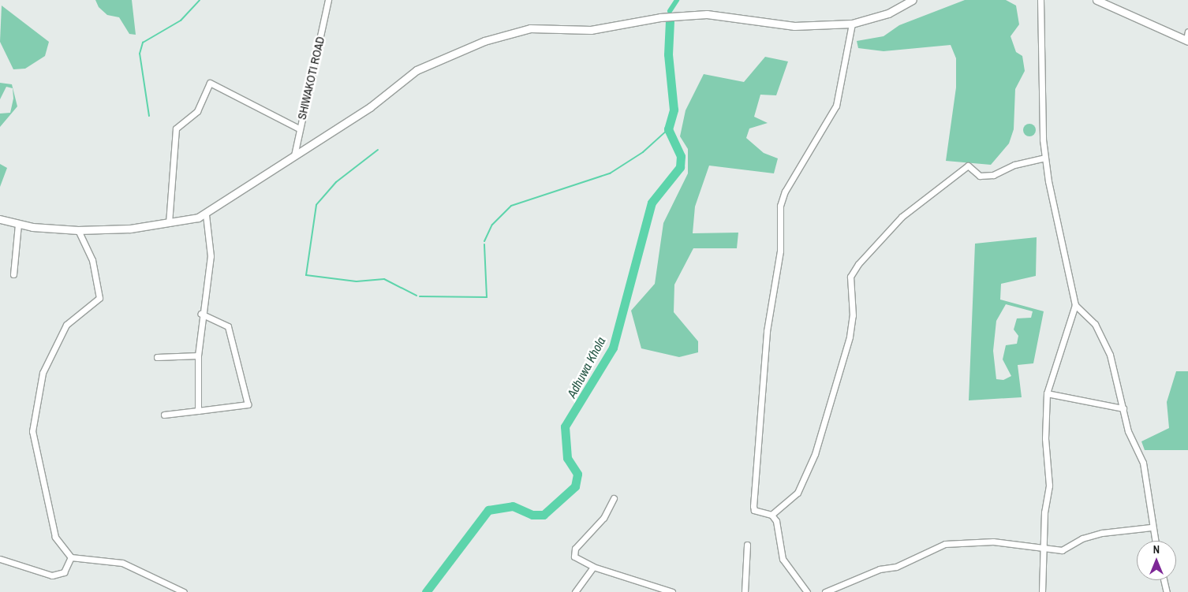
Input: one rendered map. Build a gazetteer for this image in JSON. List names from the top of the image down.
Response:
{
  "streets": {
    "street": ["SHIWAKOTI ROAD"]
  },
  "water": ["Adhuwa Khola"],
  "north": "top"
}
